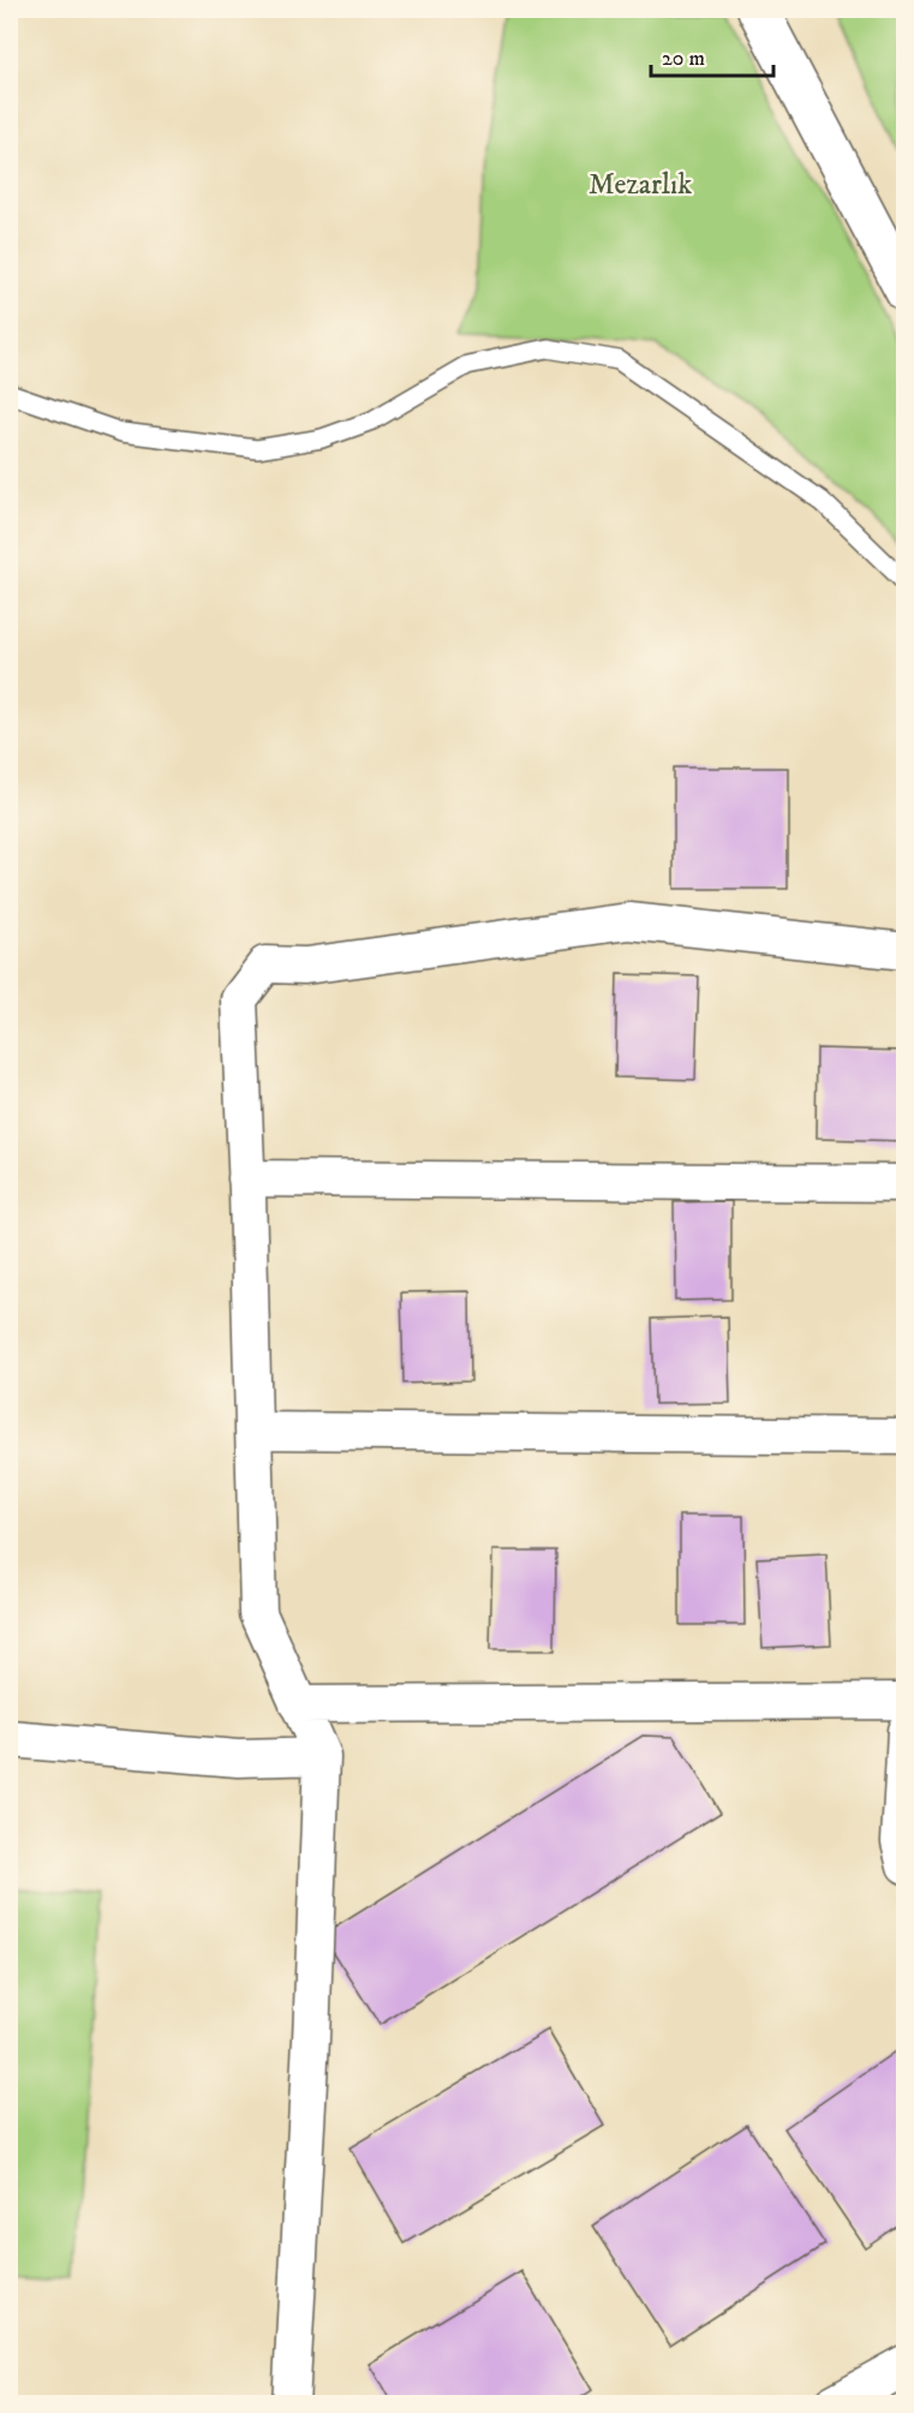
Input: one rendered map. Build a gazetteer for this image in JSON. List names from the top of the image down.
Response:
{
  "parks": ["Mezarlık"],
  "scale_bar": "20 m"
}
